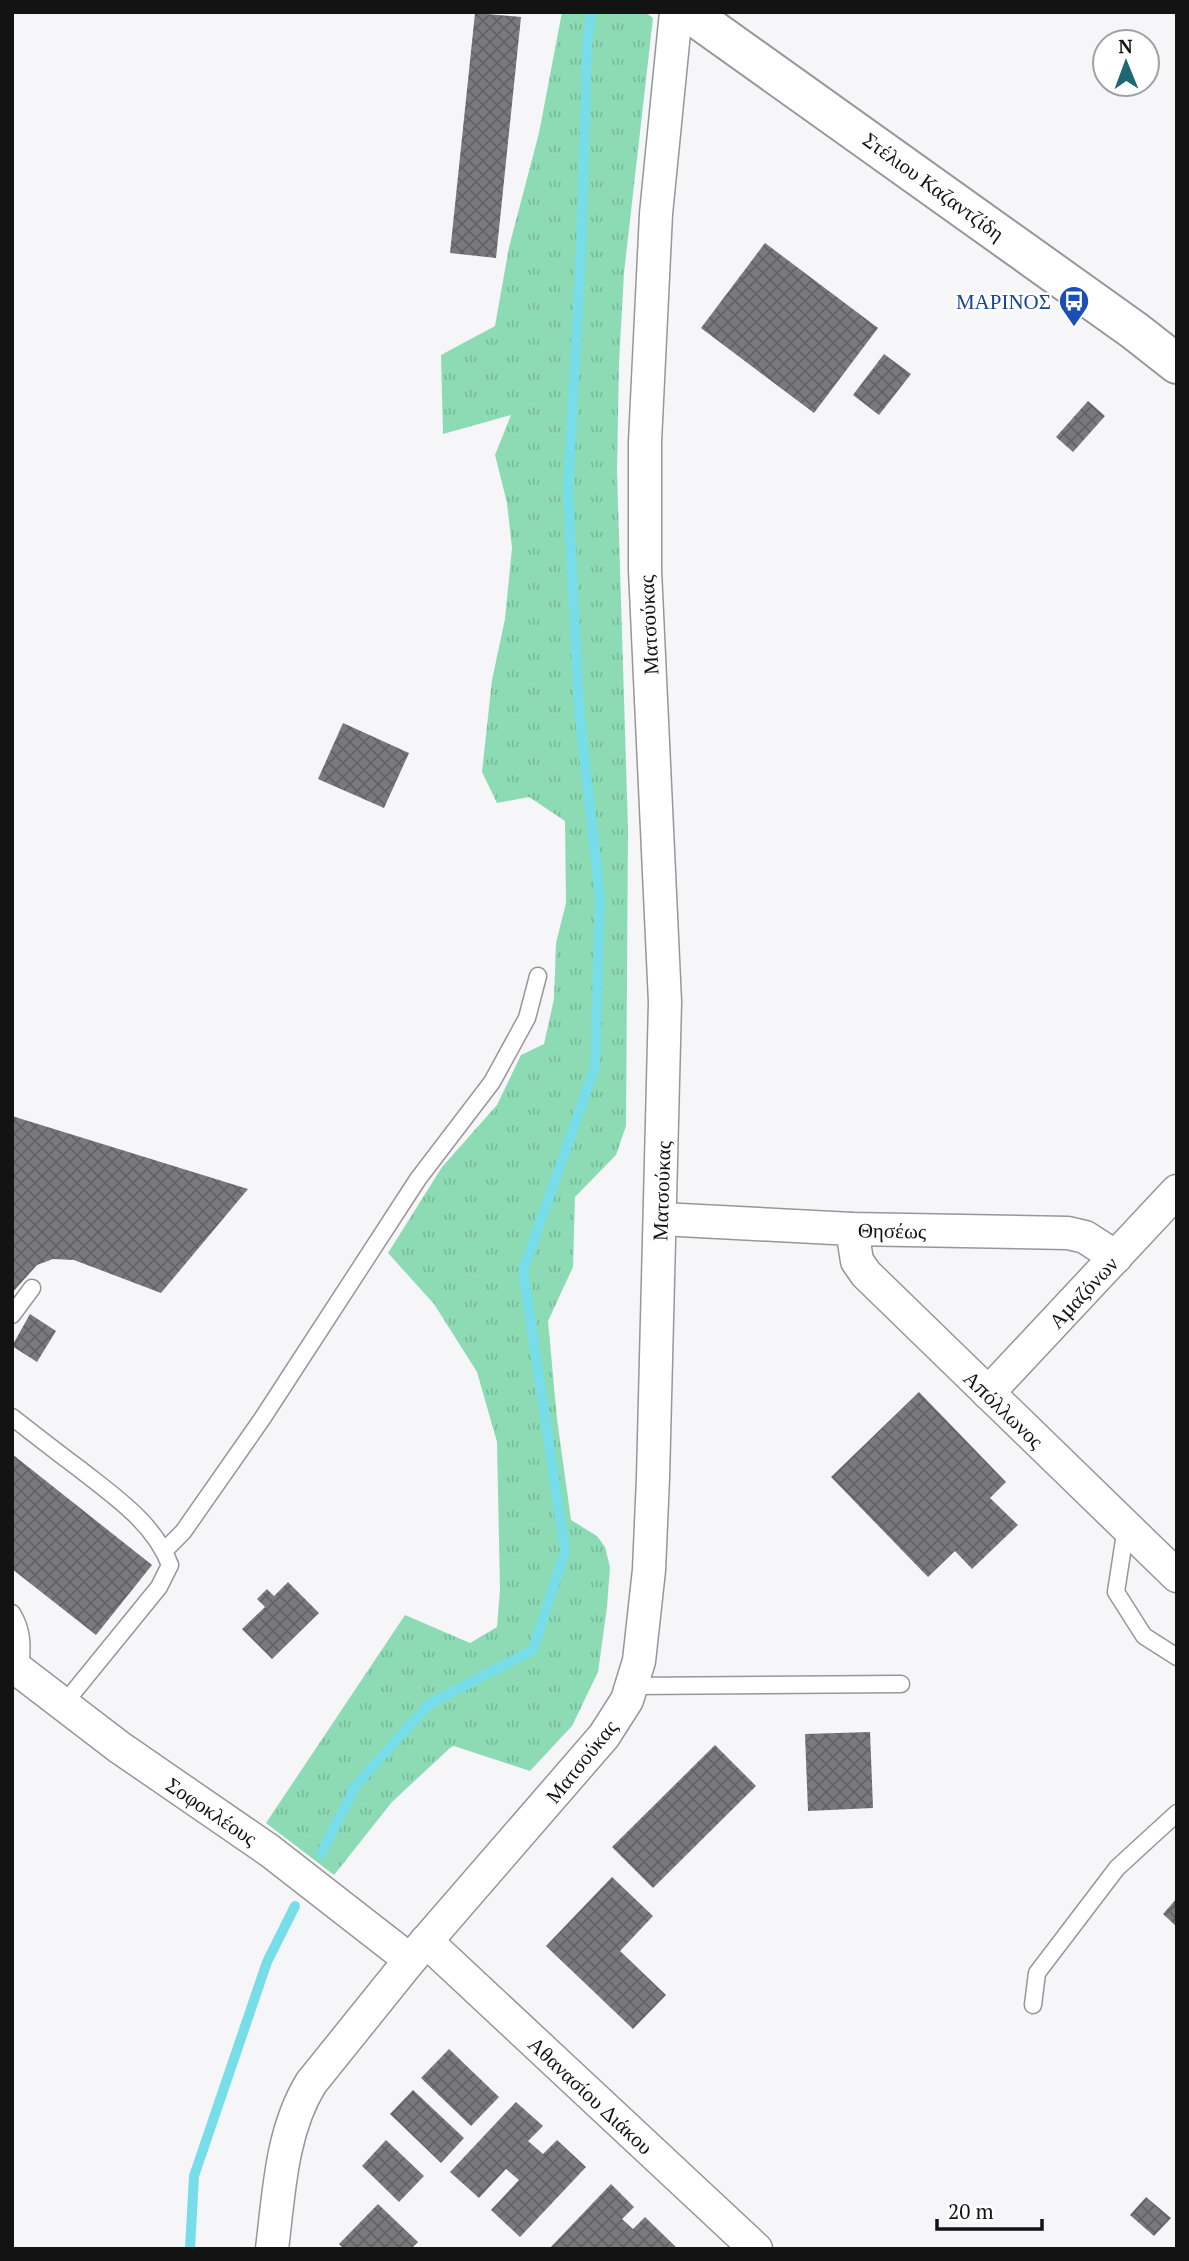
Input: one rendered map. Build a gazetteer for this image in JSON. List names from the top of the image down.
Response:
{
  "streets": {
    "main road": ["Στέλιου Καζαντζίδη"],
    "street": [
      "Ματσούκας",
      "Θησέως",
      "Αμαζόνων",
      "Απόλλωνος",
      "Σοφοκλέους",
      "Αθανασίου Διάκου"
    ]
  },
  "crossings": [
    ["Ματσούκας", "Θησέως"],
    ["Ματσούκας", "Σοφοκλέους"],
    ["Ματσούκας", "Αθανασίου Διάκου"],
    ["Θησέως", "Αμαζόνων"],
    ["Θησέως", "Απόλλωνος"],
    ["Αμαζόνων", "Απόλλωνος"],
    ["Σοφοκλέους", "Αθανασίου Διάκου"]
  ],
  "places": {
    "bus stop": ["ΜΑΡΙΝΟΣ"]
  },
  "scale_bar": "20 m",
  "north": "top"
}
